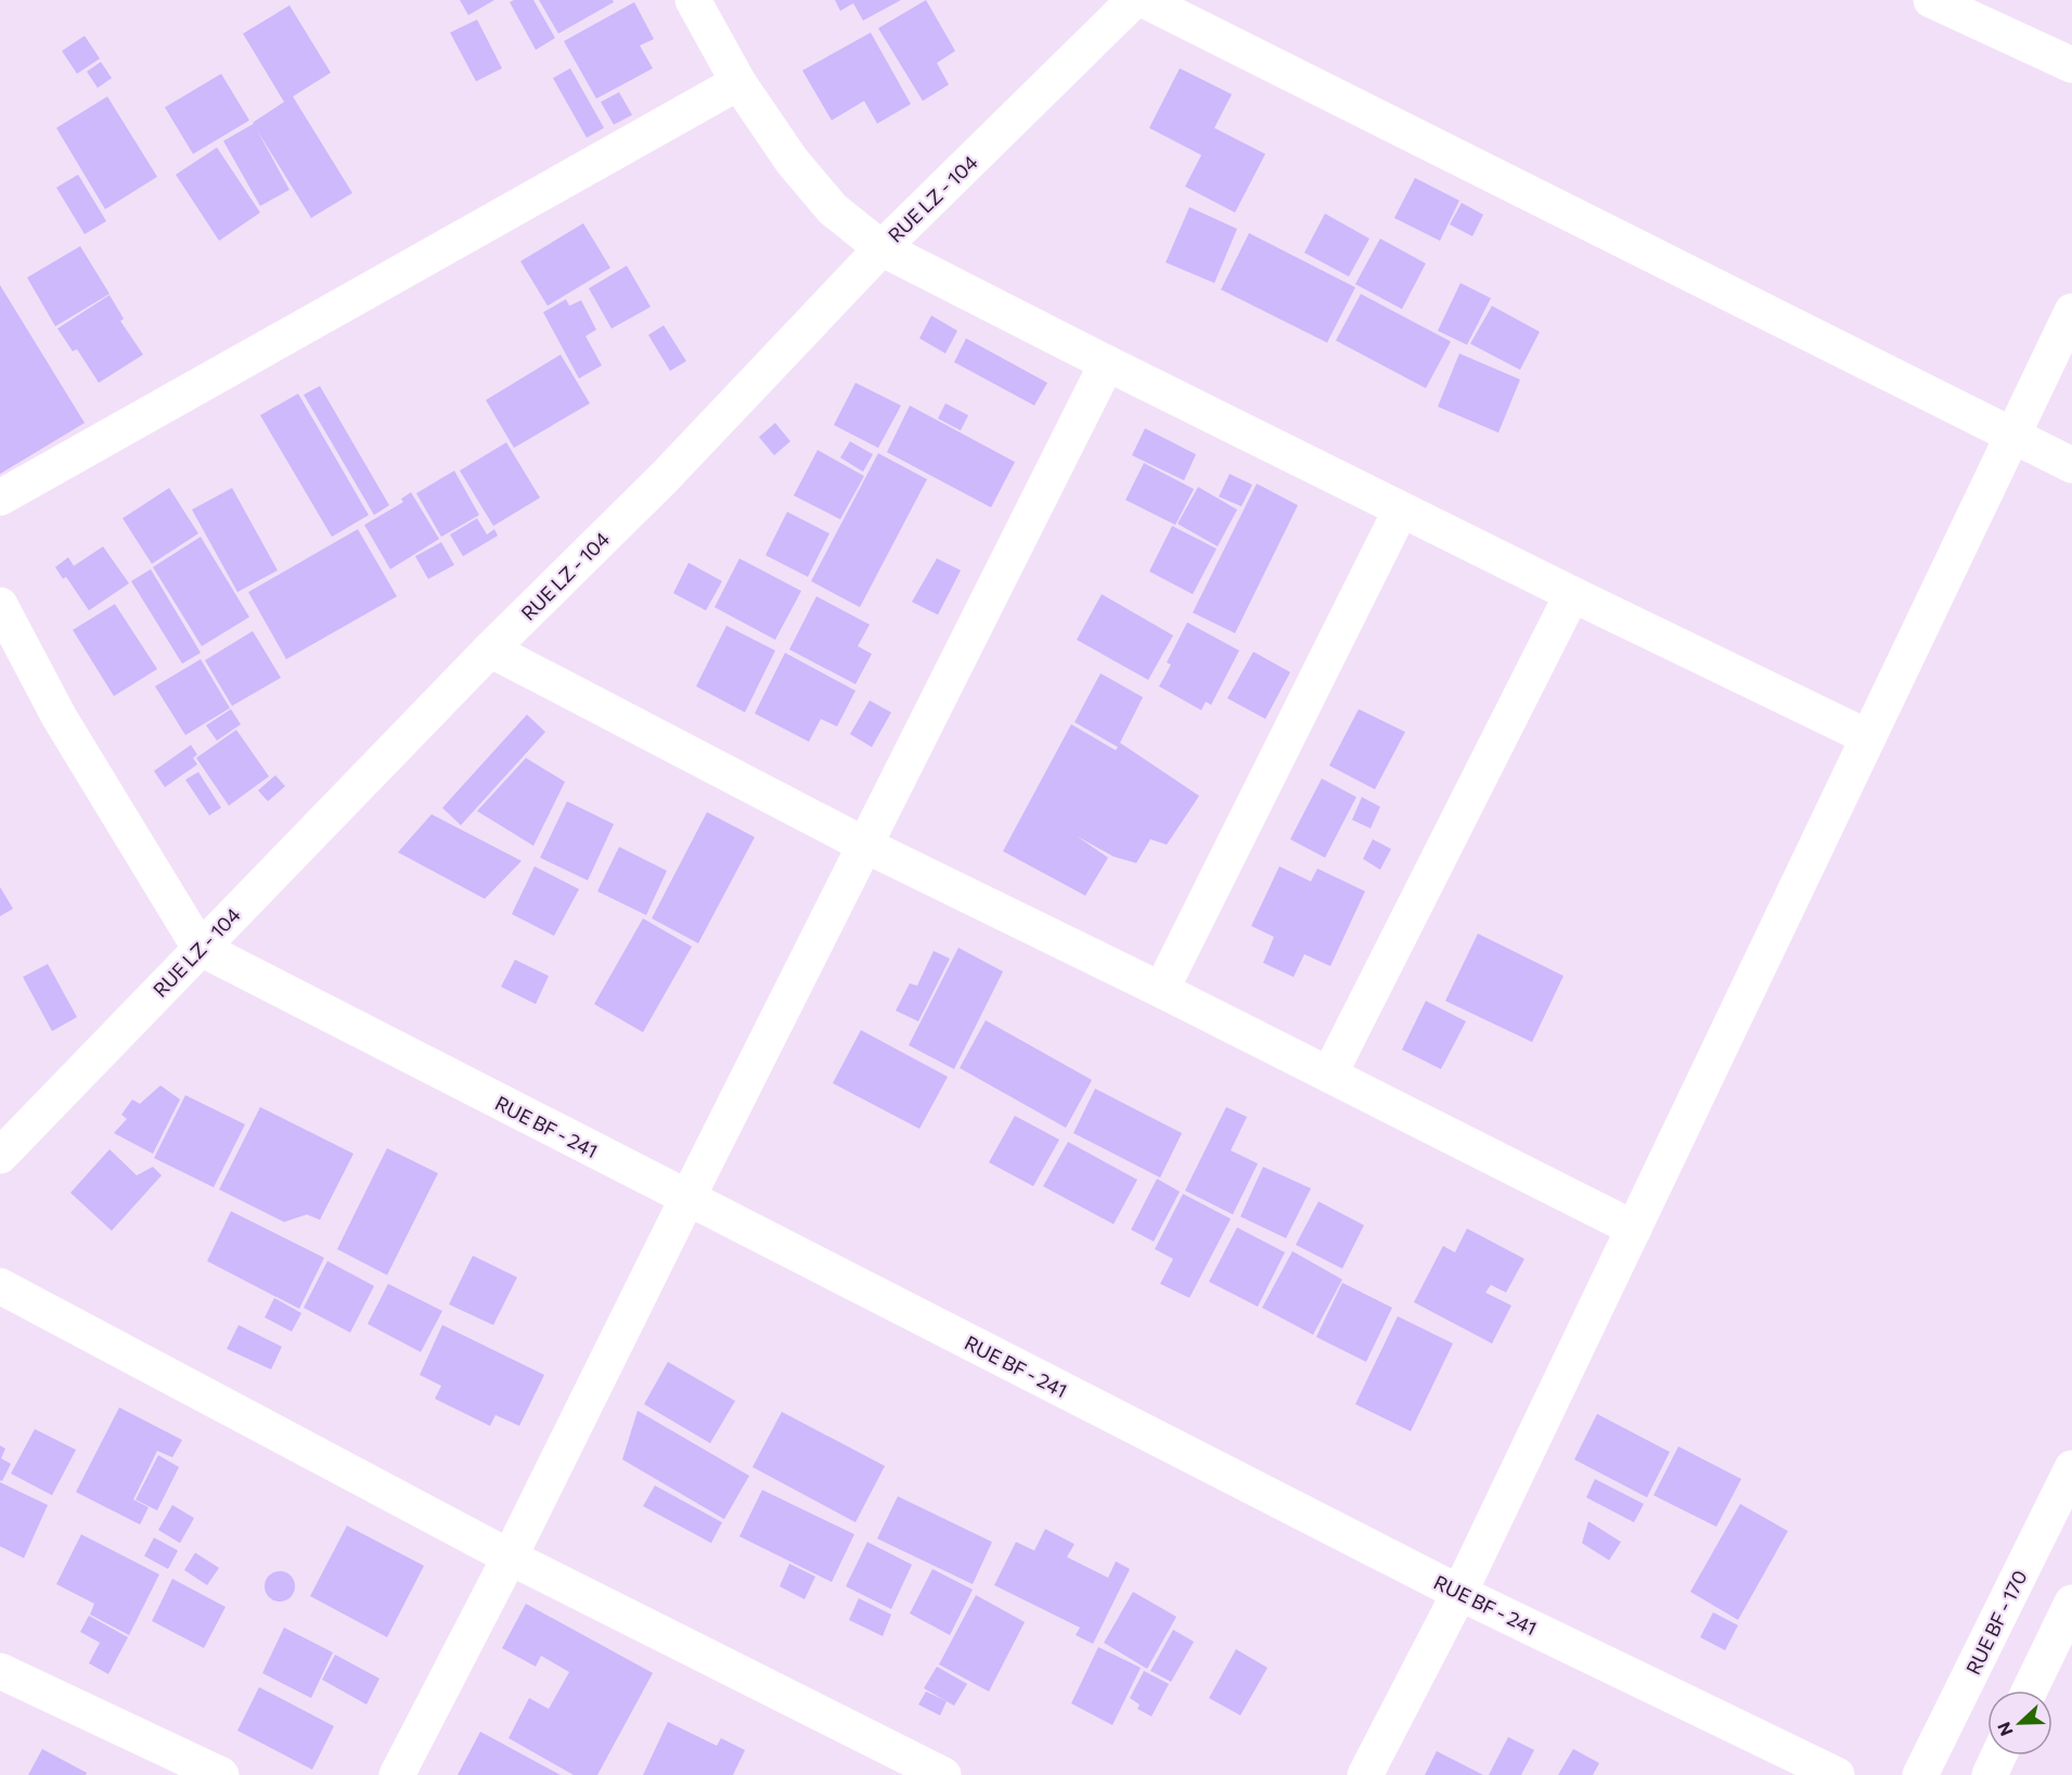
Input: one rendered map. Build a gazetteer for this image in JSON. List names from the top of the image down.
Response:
{
  "streets": {
    "street": ["RUE LZ - 104", "RUE BF - 241", "RUE BF - 170"]
  },
  "crossings": [
    ["RUE LZ - 104", "RUE BF - 241"]
  ],
  "north": "left"
}
